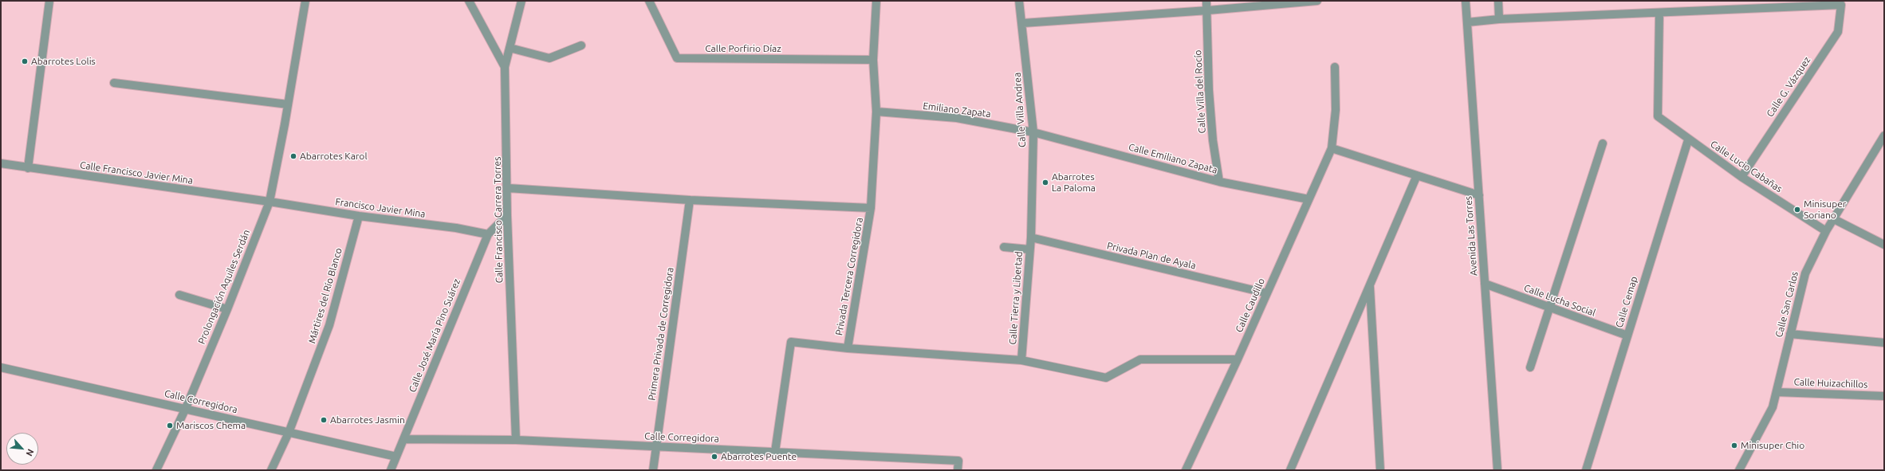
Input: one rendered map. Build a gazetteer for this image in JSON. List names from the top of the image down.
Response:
{
  "streets": {
    "street": [
      "Calle Porfirio Díaz",
      "Calle G. Vázquez",
      "Calle Villa del Rocío",
      "Emiliano Zapata",
      "Calle Villa Andrea",
      "Calle Emiliano Zapata",
      "Calle Lucio Cabañas",
      "Calle Francisco Javier Mina",
      "Francisco Javier Mina",
      "Calle Francisco Carrera Torres",
      "Avenida Las Torres",
      "Privada Plan de Ayala",
      "Privada Tercera Corregidora",
      "Prolongación Aquiles Serdán",
      "Mártires del Río Blanco",
      "Calle Tierra y Libertad",
      "Calle Lucha Social",
      "Calle Cemap",
      "Calle San Carlos",
      "Calle Caudillo",
      "Primera Privada de Corregidora",
      "Calle José María Pino Suárez",
      "Calle Huizachillos",
      "Calle Corregidora"
    ]
  },
  "crossings": [
    ["Calle Porfirio Díaz", "Privada Tercera Corregidora"],
    ["Calle G. Vázquez", "Calle Lucio Cabañas"],
    ["Calle Villa del Rocío", "Calle Emiliano Zapata"],
    ["Emiliano Zapata", "Calle Villa Andrea"],
    ["Emiliano Zapata", "Calle Emiliano Zapata"],
    ["Emiliano Zapata", "Privada Tercera Corregidora"],
    ["Calle Villa Andrea", "Calle Emiliano Zapata"],
    ["Calle Villa Andrea", "Privada Plan de Ayala"],
    ["Calle Villa Andrea", "Calle Tierra y Libertad"],
    ["Calle Emiliano Zapata", "Calle Caudillo"],
    ["Calle Lucio Cabañas", "Calle Cemap"],
    ["Calle Lucio Cabañas", "Calle San Carlos"],
    ["Calle Francisco Javier Mina", "Francisco Javier Mina"],
    ["Calle Francisco Javier Mina", "Prolongación Aquiles Serdán"],
    ["Francisco Javier Mina", "Prolongación Aquiles Serdán"],
    ["Francisco Javier Mina", "Mártires del Río Blanco"],
    ["Francisco Javier Mina", "Calle José María Pino Suárez"],
    ["Calle Francisco Carrera Torres", "Calle José María Pino Suárez"],
    ["Calle Francisco Carrera Torres", "Calle Corregidora"],
    ["Avenida Las Torres", "Calle Lucha Social"],
    ["Privada Plan de Ayala", "Calle Tierra y Libertad"],
    ["Privada Plan de Ayala", "Calle Caudillo"],
    ["Prolongación Aquiles Serdán", "Calle Corregidora"],
    ["Mártires del Río Blanco", "Calle Corregidora"],
    ["Calle Lucha Social", "Calle Cemap"],
    ["Calle San Carlos", "Calle Huizachillos"],
    ["Primera Privada de Corregidora", "Calle Corregidora"],
    ["Calle José María Pino Suárez", "Calle Corregidora"]
  ],
  "places": [
    "Abarrotes Lolis",
    "Abarrotes Karol",
    "Abarrotes La Paloma",
    "Minisuper Soriano",
    "Abarrotes Jasmin",
    "Mariscos Chema",
    "Minisuper Chio",
    "Abarrotes Puente"
  ],
  "north": "bottom right"
}
